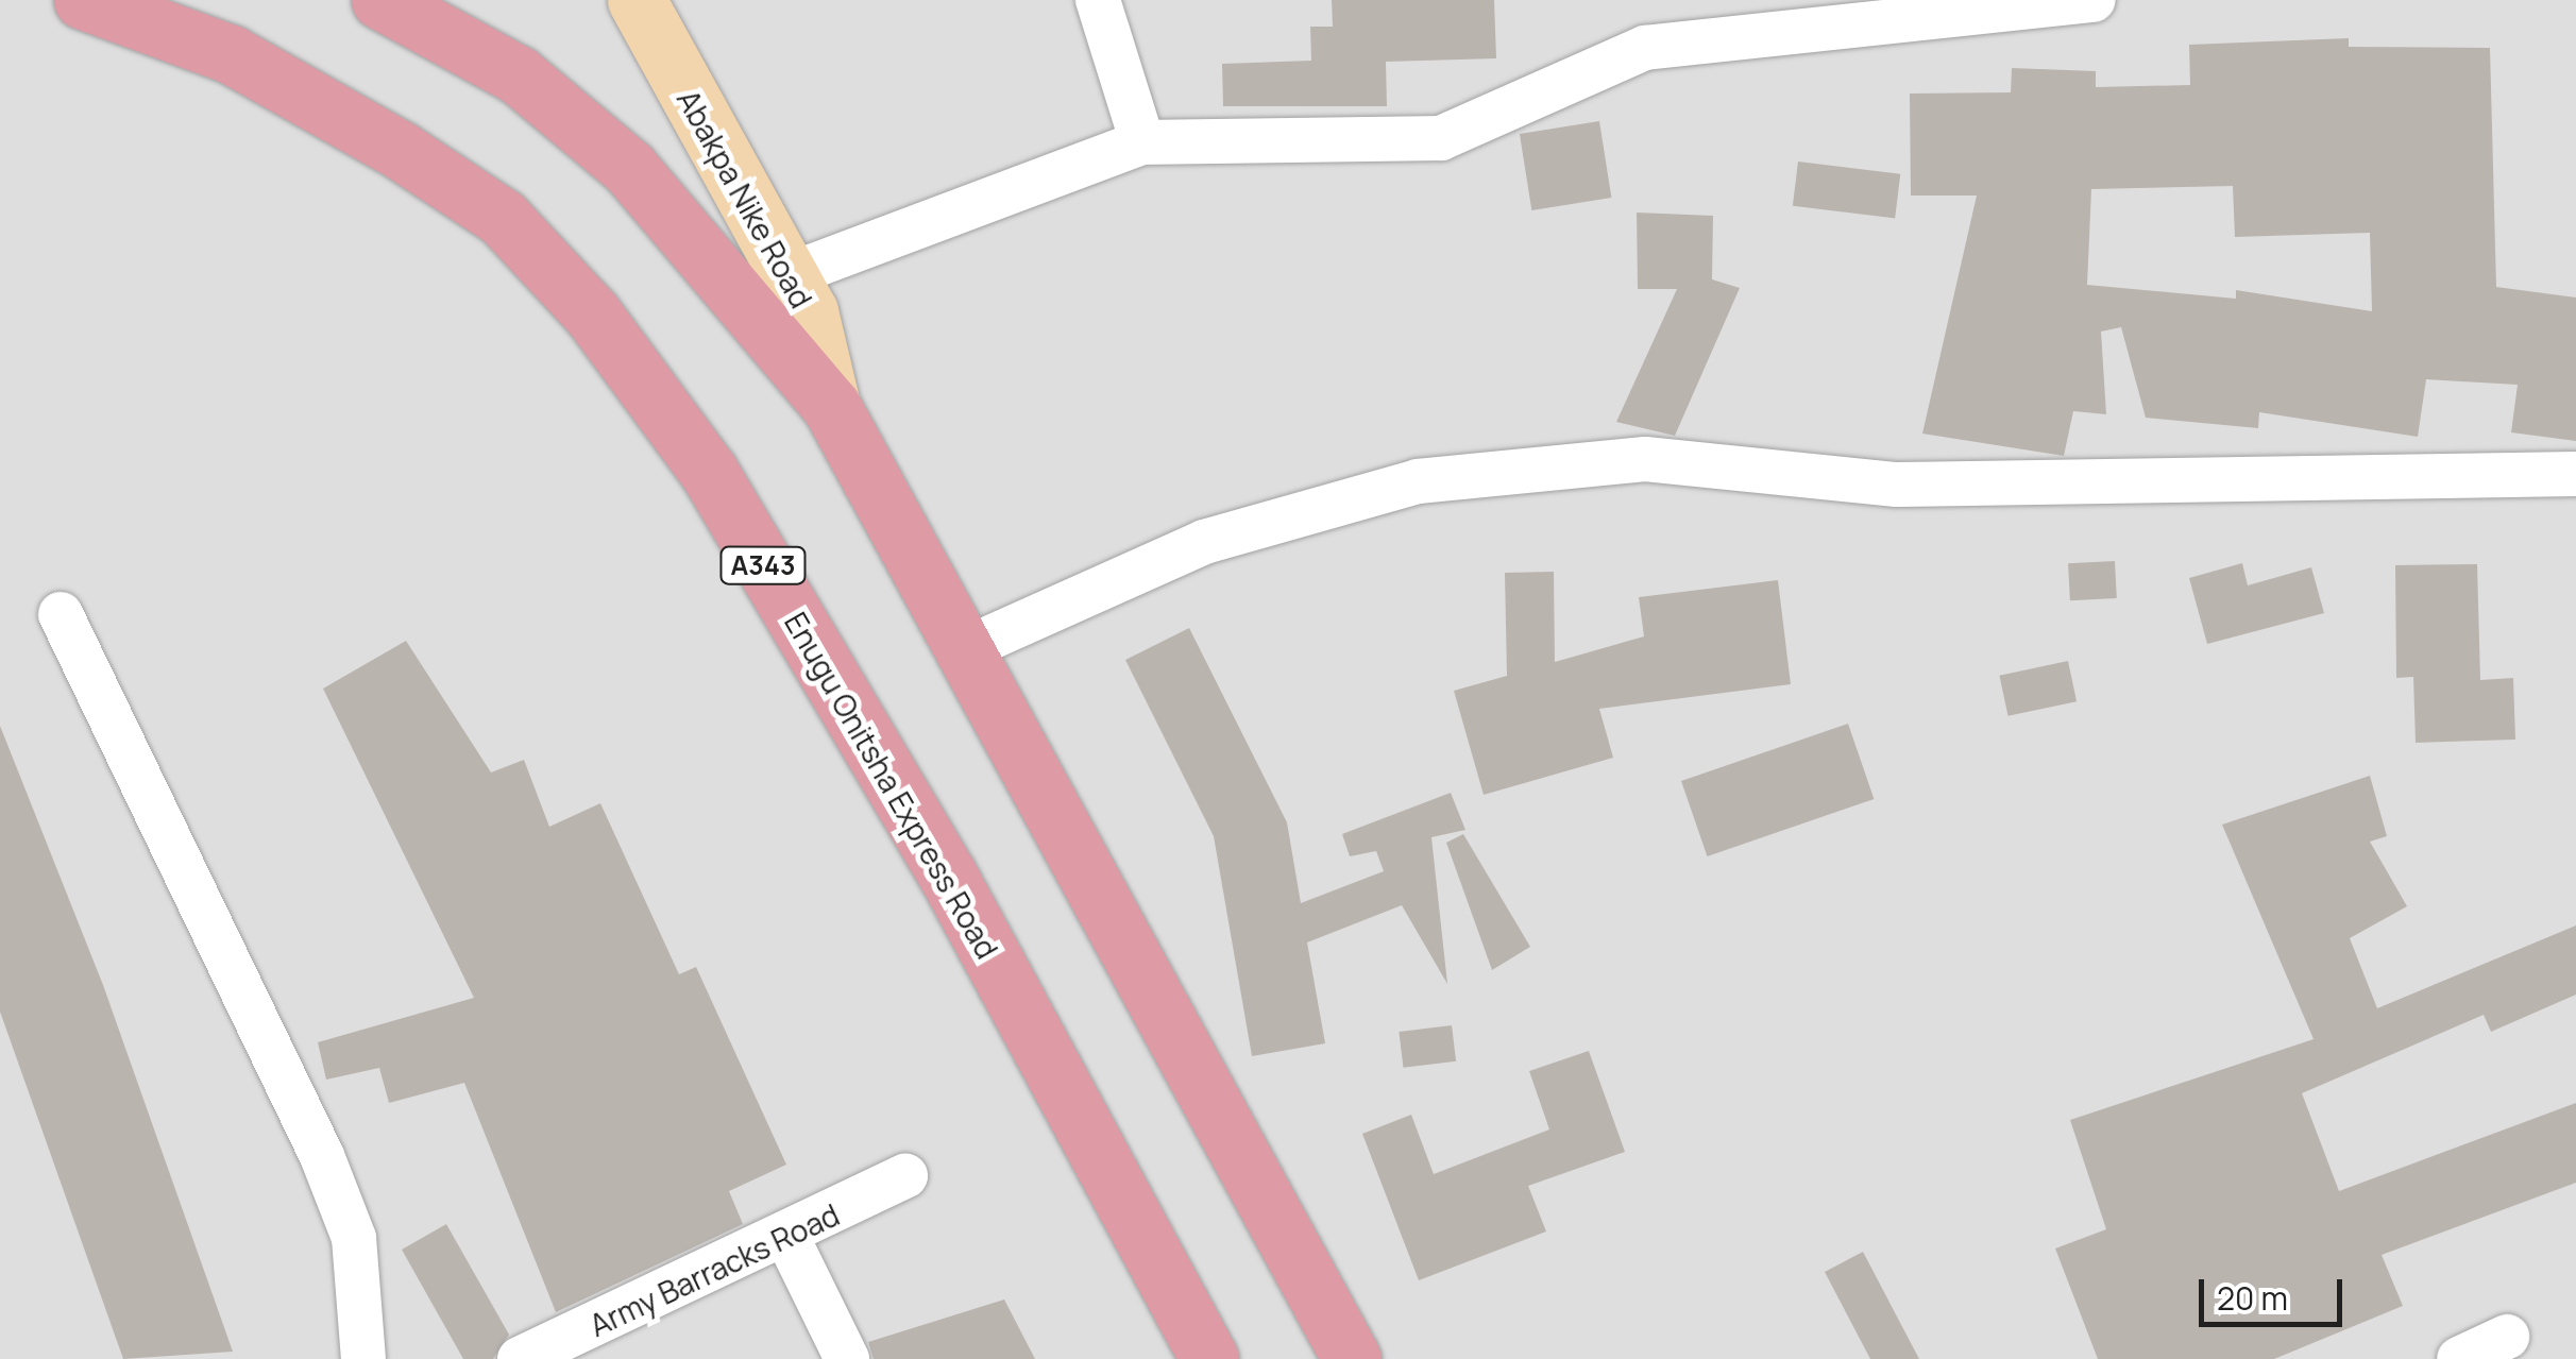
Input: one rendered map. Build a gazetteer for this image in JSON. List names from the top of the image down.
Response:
{
  "streets": {
    "highway": ["A343", "Enugu Onitsha Express Road"],
    "main road": ["Abakpa Nike Road"],
    "street": ["Army Barracks Road"]
  },
  "scale_bar": "20 m"
}
